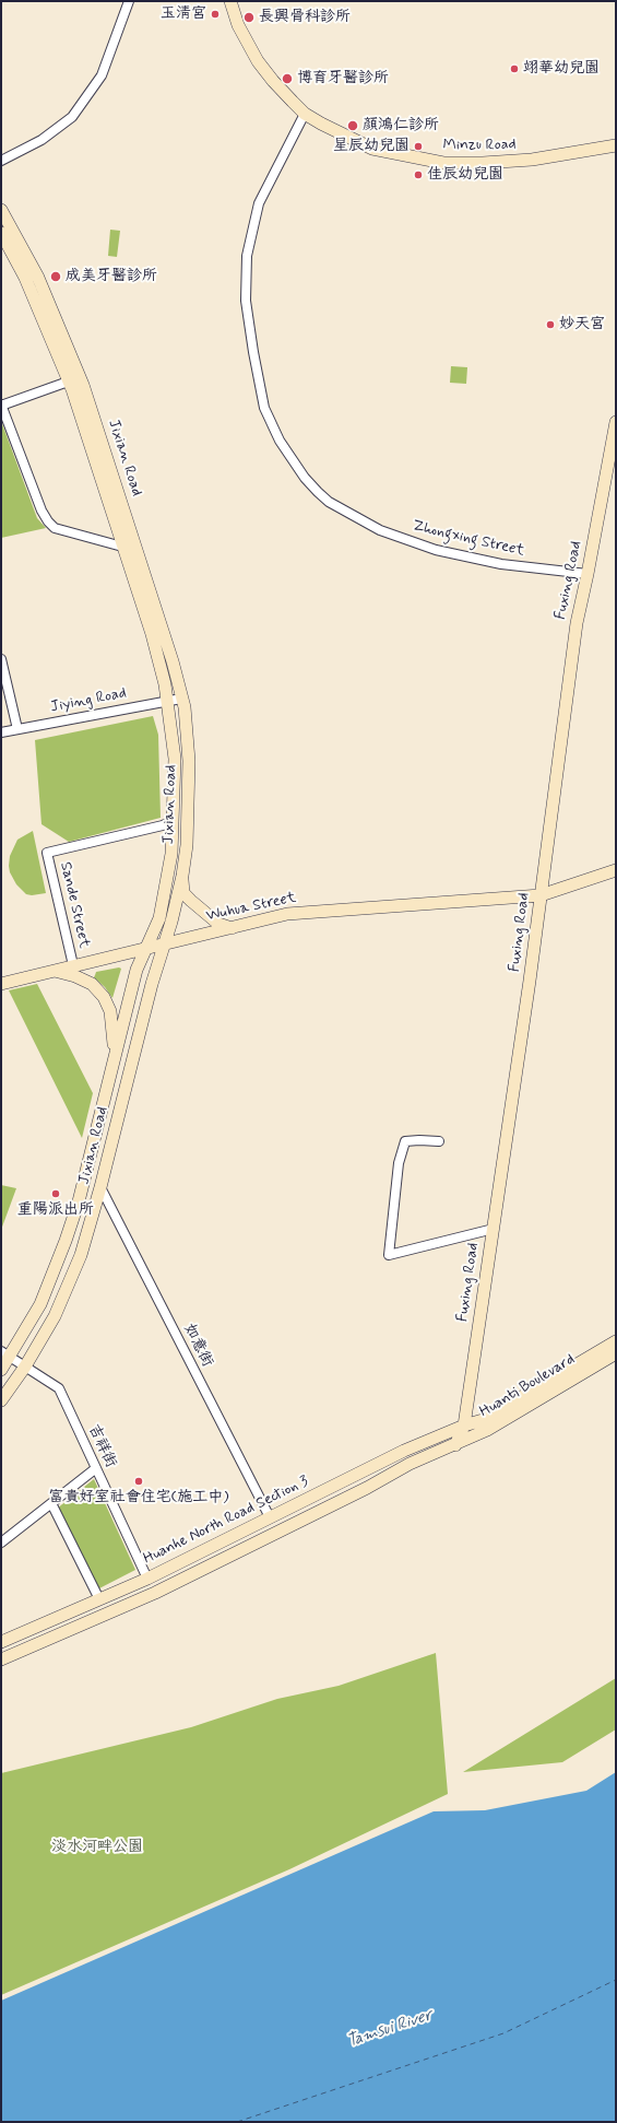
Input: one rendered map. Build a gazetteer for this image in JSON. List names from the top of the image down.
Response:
{
  "streets": {
    "street": [
      "Minzu Road",
      "Jixian Road",
      "Zhongxing Street",
      "Fuxing Road",
      "Jiying Road",
      "Sande Street",
      "Wuhua Street",
      "如意街",
      "Huanti Boulevard",
      "吉祥街",
      "Huanhe North Road Section 3"
    ]
  },
  "crossings": [
    ["Minzu Road", "Zhongxing Street"],
    ["Jixian Road", "Jiying Road"],
    ["Jixian Road", "Sande Street"],
    ["Jixian Road", "Wuhua Street"],
    ["Jixian Road", "如意街"],
    ["Jixian Road", "吉祥街"],
    ["Zhongxing Street", "Fuxing Road"],
    ["Fuxing Road", "Wuhua Street"],
    ["Fuxing Road", "Huanti Boulevard"],
    ["Fuxing Road", "Huanhe North Road Section 3"],
    ["Sande Street", "Wuhua Street"],
    ["如意街", "Huanhe North Road Section 3"],
    ["Huanti Boulevard", "Huanhe North Road Section 3"],
    ["吉祥街", "Huanhe North Road Section 3"]
  ],
  "water": ["Tamsui River"],
  "parks": ["淡水河畔公園"],
  "places": [
    "玉清宮",
    "長興骨科診所",
    "翊華幼兒園",
    "博育牙醫診所",
    "顏鴻仁診所",
    "星辰幼兒園",
    "佳辰幼兒園",
    "成美牙醫診所",
    "妙天宮",
    "重陽派出所",
    "富貴好室社會住宅(施工中)"
  ]
}
